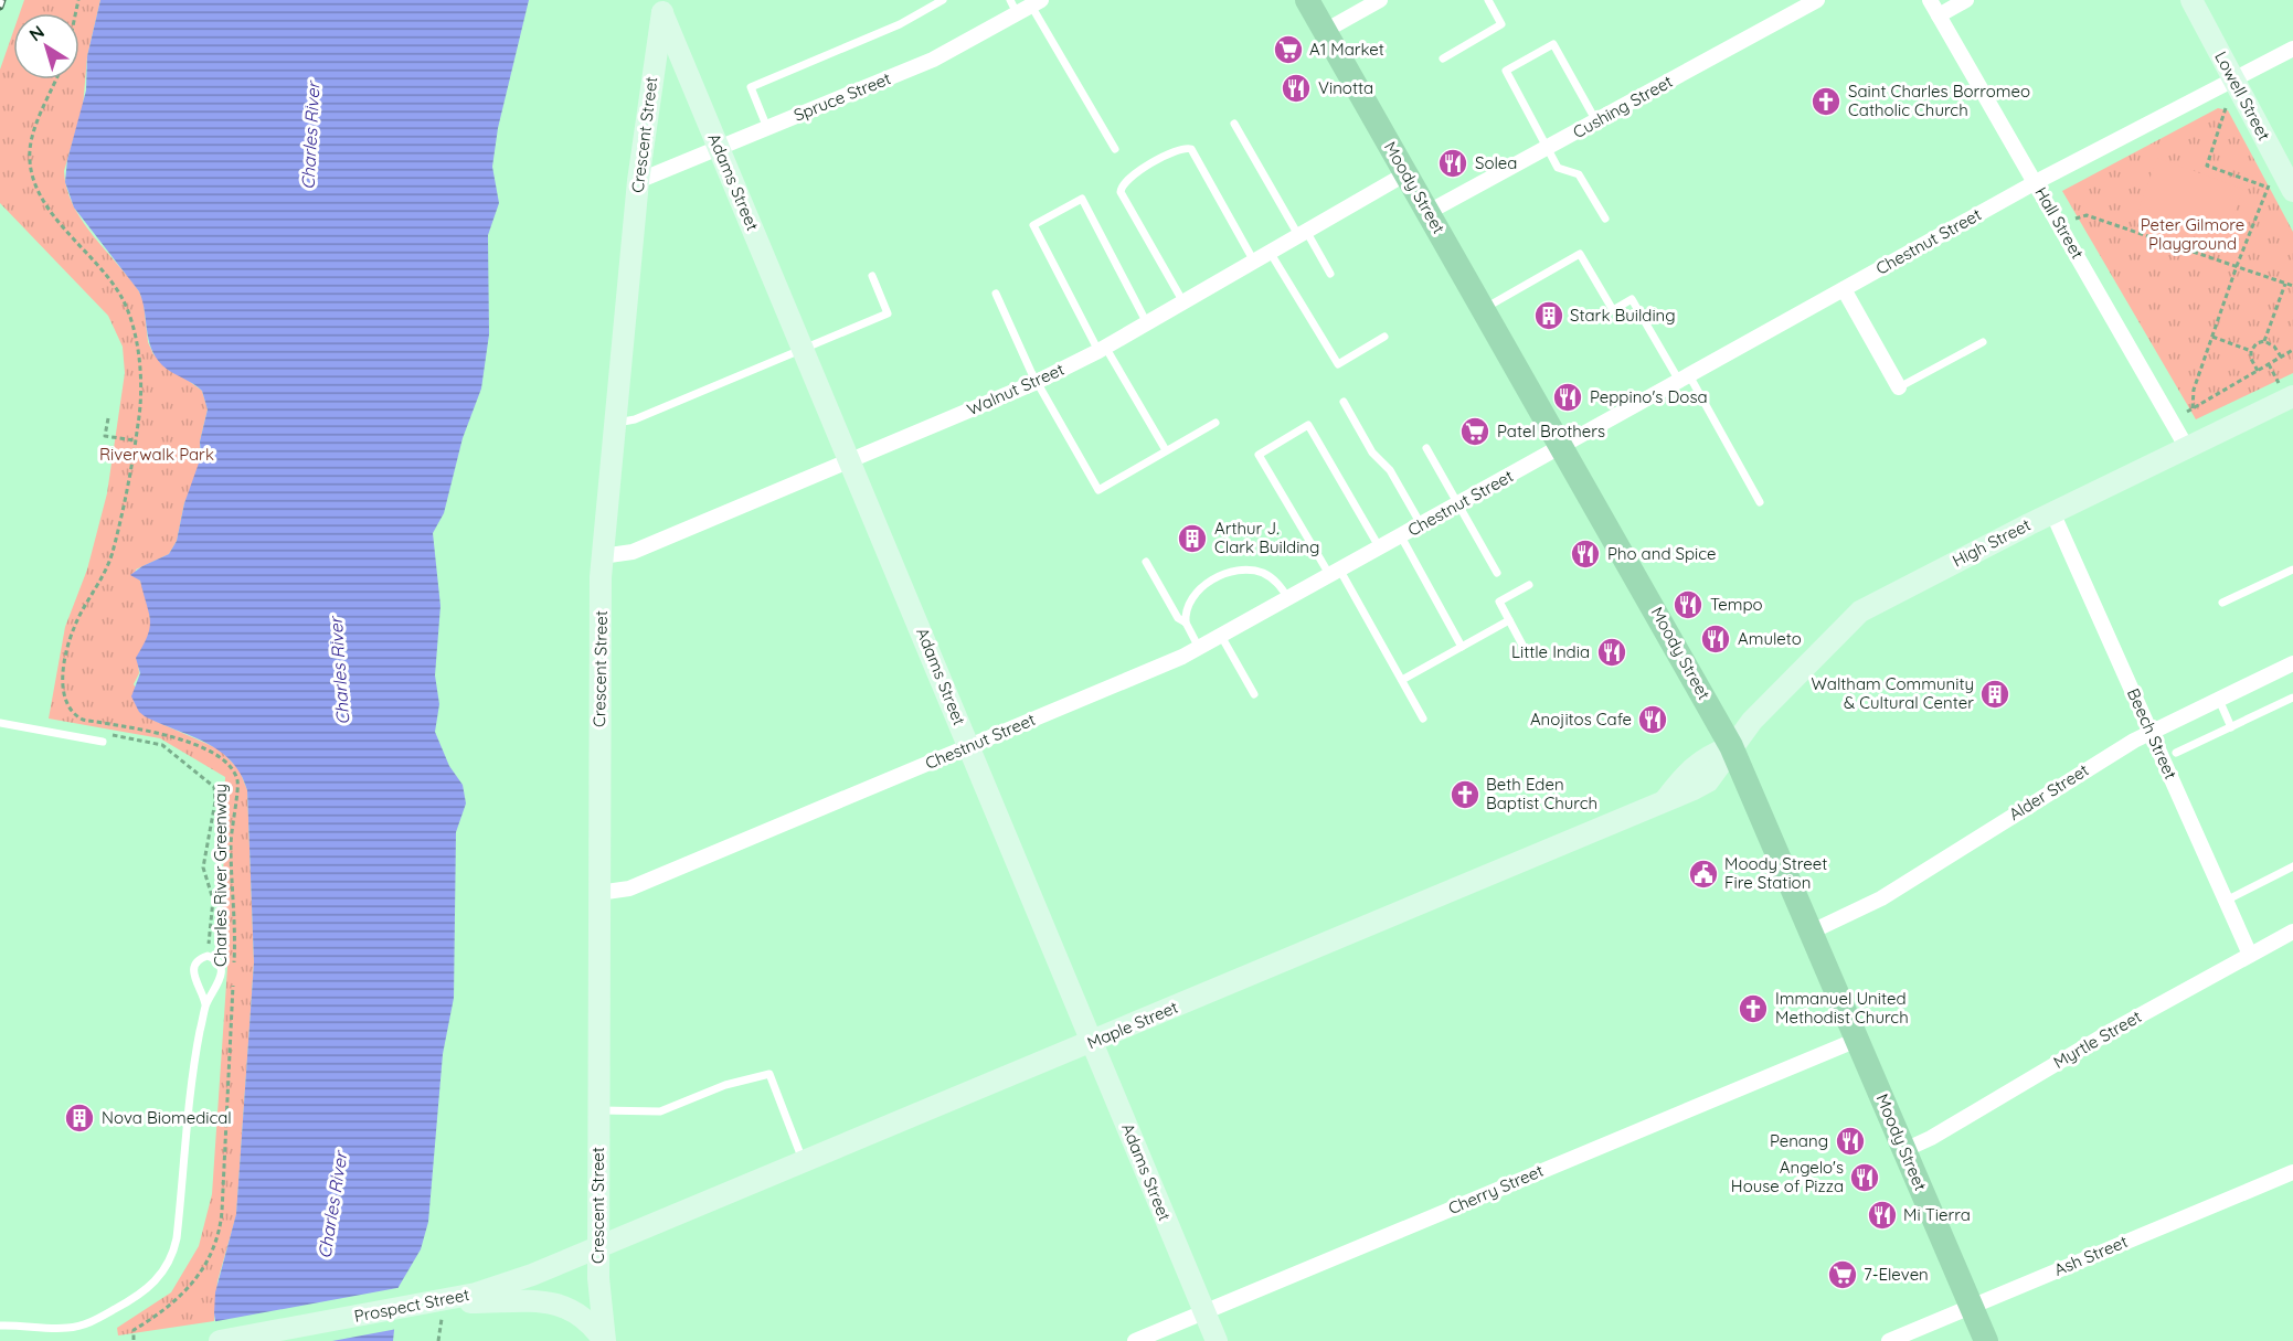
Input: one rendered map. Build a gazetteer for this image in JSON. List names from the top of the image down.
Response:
{
  "streets": {
    "main road": ["Moody Street"],
    "street": [
      "Lowell Street",
      "Spruce Street",
      "Cushing Street",
      "Crescent Street",
      "Adams Street",
      "Hall Street",
      "Chestnut Street",
      "Walnut Street",
      "High Street",
      "Beech Street",
      "Alder Street",
      "Maple Street",
      "Myrtle Street",
      "Cherry Street",
      "Ash Street",
      "Prospect Street"
    ],
    "path": ["Charles River Greenway"]
  },
  "crossings": [
    ["Lowell Street", "Chestnut Street"],
    ["Spruce Street", "Crescent Street"],
    ["Spruce Street", "Adams Street"],
    ["Cushing Street", "Moody Street"],
    ["Crescent Street", "Adams Street"],
    ["Crescent Street", "Chestnut Street"],
    ["Crescent Street", "Walnut Street"],
    ["Crescent Street", "Maple Street"],
    ["Crescent Street", "Prospect Street"],
    ["Adams Street", "Chestnut Street"],
    ["Adams Street", "Walnut Street"],
    ["Adams Street", "Maple Street"],
    ["Adams Street", "Cherry Street"],
    ["Moody Street", "Chestnut Street"],
    ["Moody Street", "Walnut Street"],
    ["Moody Street", "High Street"],
    ["Moody Street", "Alder Street"],
    ["Moody Street", "Maple Street"],
    ["Moody Street", "Myrtle Street"],
    ["Moody Street", "Cherry Street"],
    ["Moody Street", "Ash Street"],
    ["Hall Street", "Chestnut Street"],
    ["Hall Street", "High Street"],
    ["High Street", "Beech Street"],
    ["High Street", "Maple Street"],
    ["Beech Street", "Alder Street"],
    ["Beech Street", "Myrtle Street"],
    ["Maple Street", "Prospect Street"]
  ],
  "water": ["Charles River"],
  "parks": ["Peter Gilmore Playground", "Riverwalk Park"],
  "places": {
    "supermarket": ["A1 Market", "Patel Brothers", "7-Eleven"],
    "restaurant": [
      "Vinotta",
      "Solea",
      "Peppino's Dosa",
      "Pho and Spice",
      "Tempo",
      "Amuleto",
      "Little India",
      "Anojitos Cafe",
      "Penang",
      "Angelo's House of Pizza",
      "Mi Tierra"
    ],
    "church": ["Saint Charles Borromeo Catholic Church", "Beth Eden Baptist Church", "Immanuel United Methodist Church"],
    "building": [
      "Stark Building",
      "Arthur J. Clark Building",
      "Waltham Community & Cultural Center",
      "Nova Biomedical"
    ],
    "public building": ["Moody Street Fire Station"]
  },
  "north": "top left"
}
